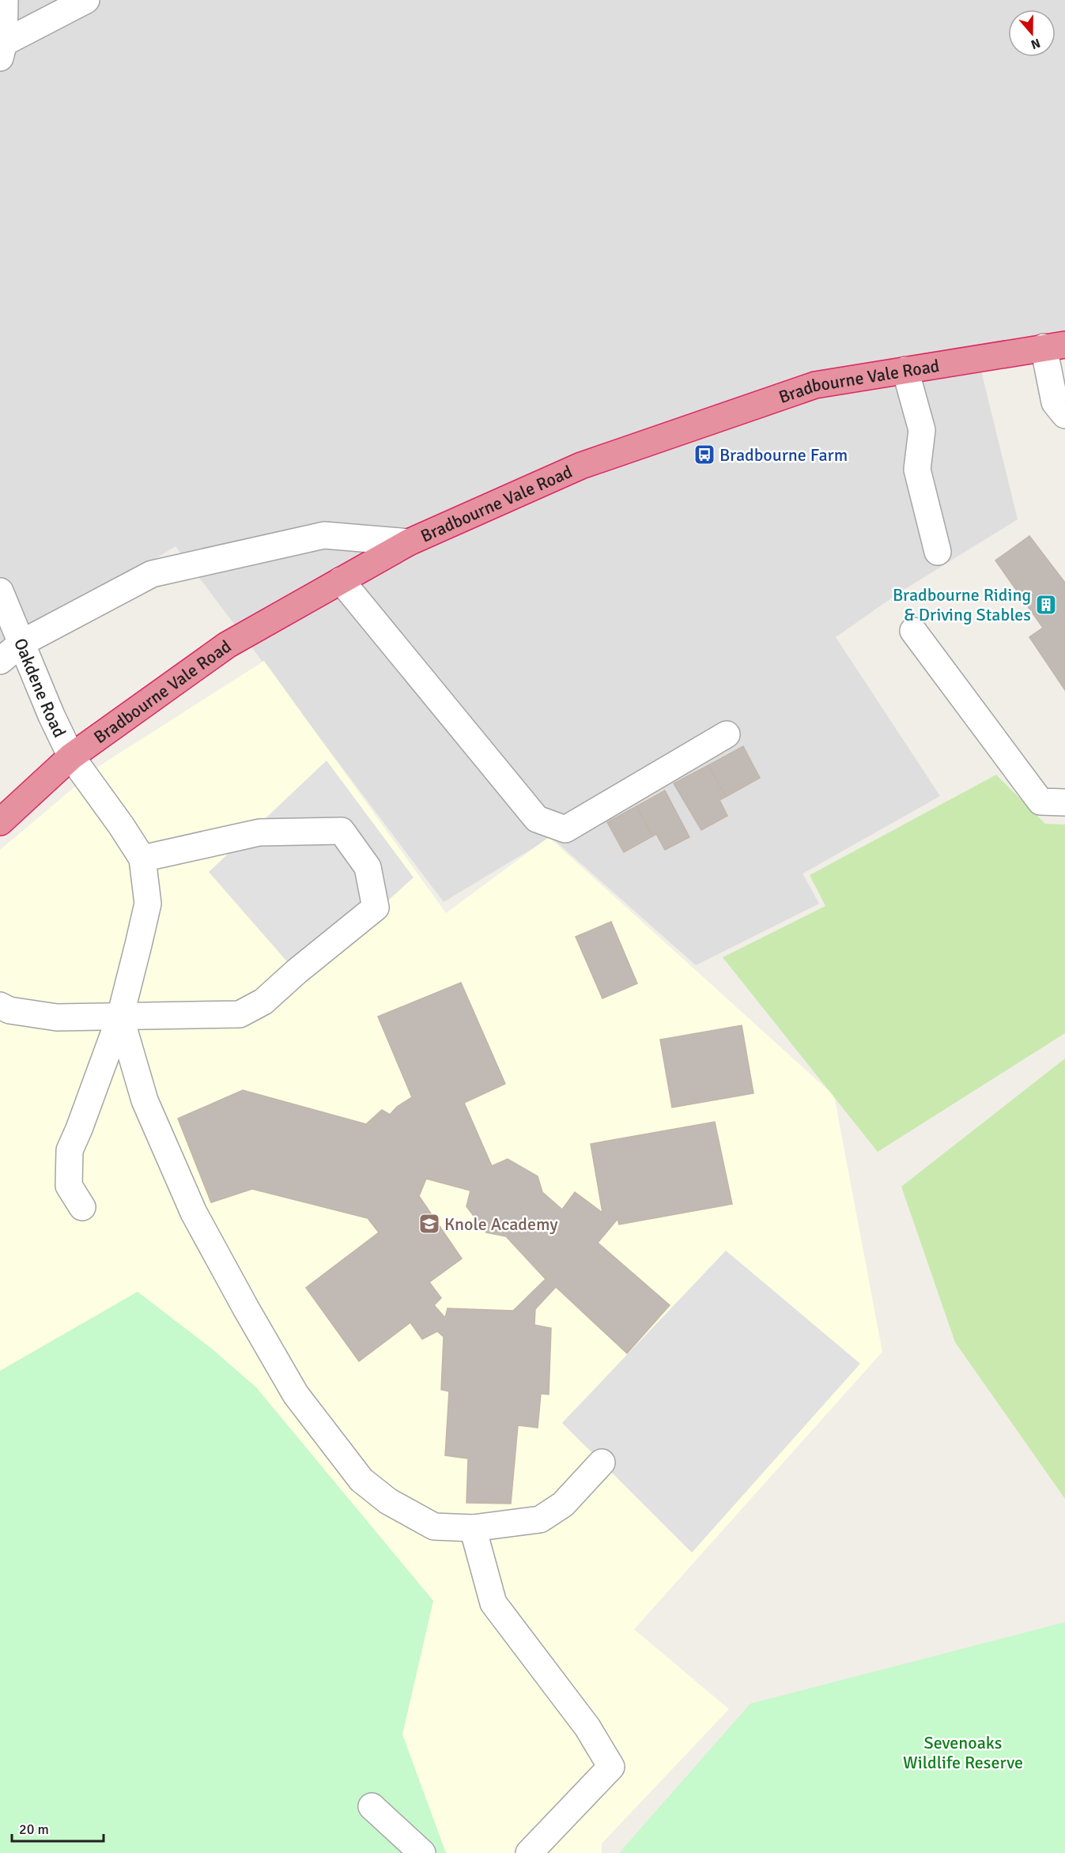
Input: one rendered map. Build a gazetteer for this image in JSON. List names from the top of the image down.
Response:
{
  "streets": {
    "highway": ["Bradbourne Vale Road"],
    "street": ["Oakdene Road"]
  },
  "crossings": [
    ["Bradbourne Vale Road", "Oakdene Road"]
  ],
  "parks": ["Sevenoaks Wildlife Reserve"],
  "places": {
    "bus stop": ["Bradbourne Farm"],
    "building": ["Bradbourne Riding & Driving Stables"],
    "school or university": ["Knole Academy"]
  },
  "scale_bar": "20 m",
  "north": "bottom"
}
